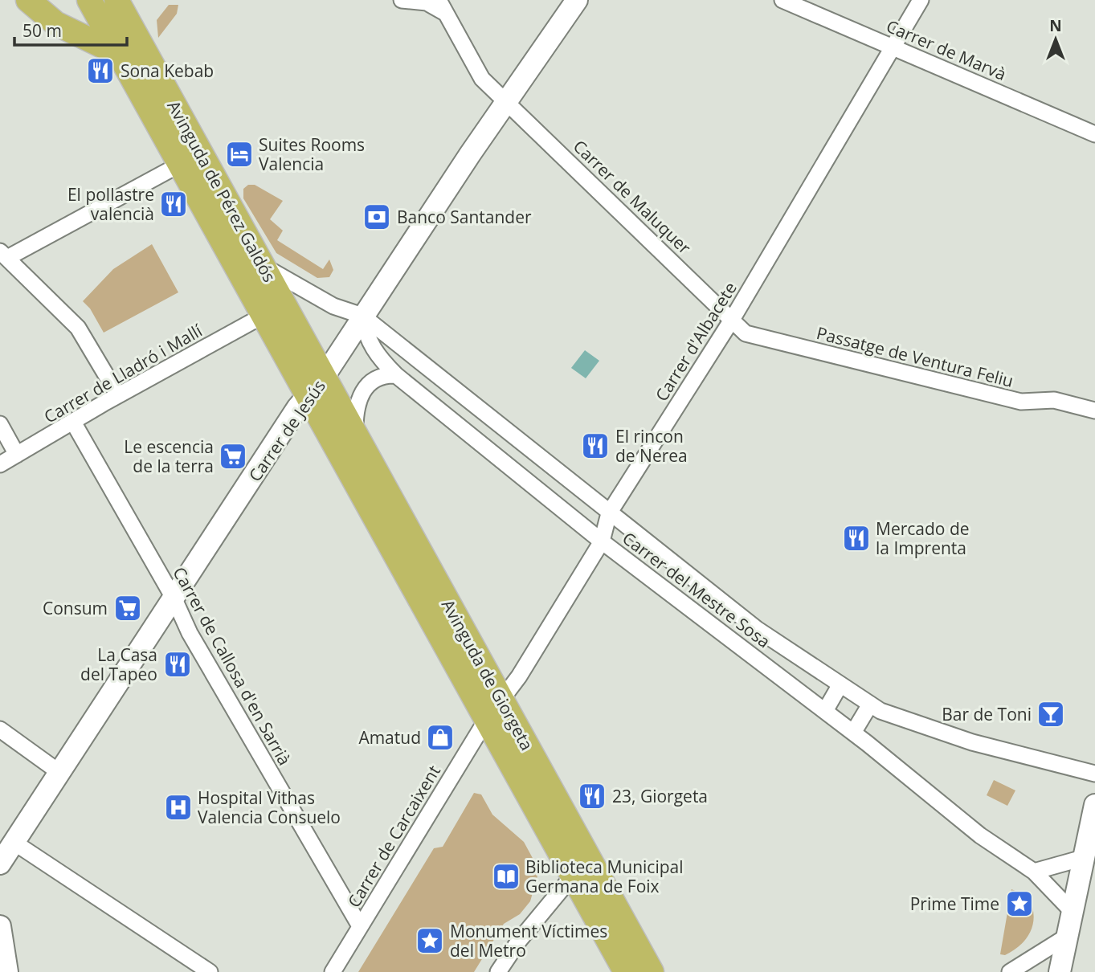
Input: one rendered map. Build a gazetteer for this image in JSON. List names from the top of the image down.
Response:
{
  "streets": {
    "main road": ["Avinguda de Pérez Galdós", "Carrer de Jesús", "Avinguda de Giorgeta"],
    "street": [
      "Carrer de Marvà",
      "Carrer de Maluquer",
      "Carrer d'Albacete",
      "Passatge de Ventura Feliu",
      "Carrer de Lladró i Mallí",
      "Carrer del Mestre Sosa",
      "Carrer de Callosa d'en Sarrià",
      "Carrer de Carcaixent"
    ]
  },
  "crossings": [
    ["Carrer de Marvà", "Carrer d'Albacete"],
    ["Avinguda de Pérez Galdós", "Carrer de Lladró i Mallí"],
    ["Avinguda de Pérez Galdós", "Carrer de Jesús"],
    ["Avinguda de Pérez Galdós", "Carrer del Mestre Sosa"],
    ["Avinguda de Pérez Galdós", "Avinguda de Giorgeta"],
    ["Carrer de Maluquer", "Carrer d'Albacete"],
    ["Carrer de Maluquer", "Passatge de Ventura Feliu"],
    ["Carrer de Maluquer", "Carrer de Jesús"],
    ["Carrer d'Albacete", "Passatge de Ventura Feliu"],
    ["Carrer d'Albacete", "Carrer del Mestre Sosa"],
    ["Carrer d'Albacete", "Avinguda de Giorgeta"],
    ["Carrer d'Albacete", "Carrer de Carcaixent"],
    ["Carrer de Lladró i Mallí", "Carrer de Callosa d'en Sarrià"],
    ["Carrer de Jesús", "Carrer del Mestre Sosa"],
    ["Carrer de Jesús", "Carrer de Callosa d'en Sarrià"],
    ["Carrer de Jesús", "Avinguda de Giorgeta"],
    ["Carrer de Callosa d'en Sarrià", "Carrer de Carcaixent"],
    ["Avinguda de Giorgeta", "Carrer de Carcaixent"]
  ],
  "places": {
    "restaurant": [
      "Sona Kebab",
      "El pollastre valencià",
      "El rincon de Nerea",
      "Mercado de la Imprenta",
      "La Casa del Tapeo",
      "23, Giorgeta"
    ],
    "hotel": ["Suites Rooms Valencia"],
    "bank": ["Banco Santander"],
    "supermarket": ["Le escencia de la terra", "Consum"],
    "bar": ["Bar de Toni"],
    "shop": ["Amatud"],
    "hospital": ["Hospital Vithas Valencia Consuelo"],
    "library": ["Biblioteca Municipal Germana de Foix"],
    "place": ["Prime Time", "Monument Víctimes del Metro"]
  },
  "scale_bar": "50 m",
  "north": "top"
}
